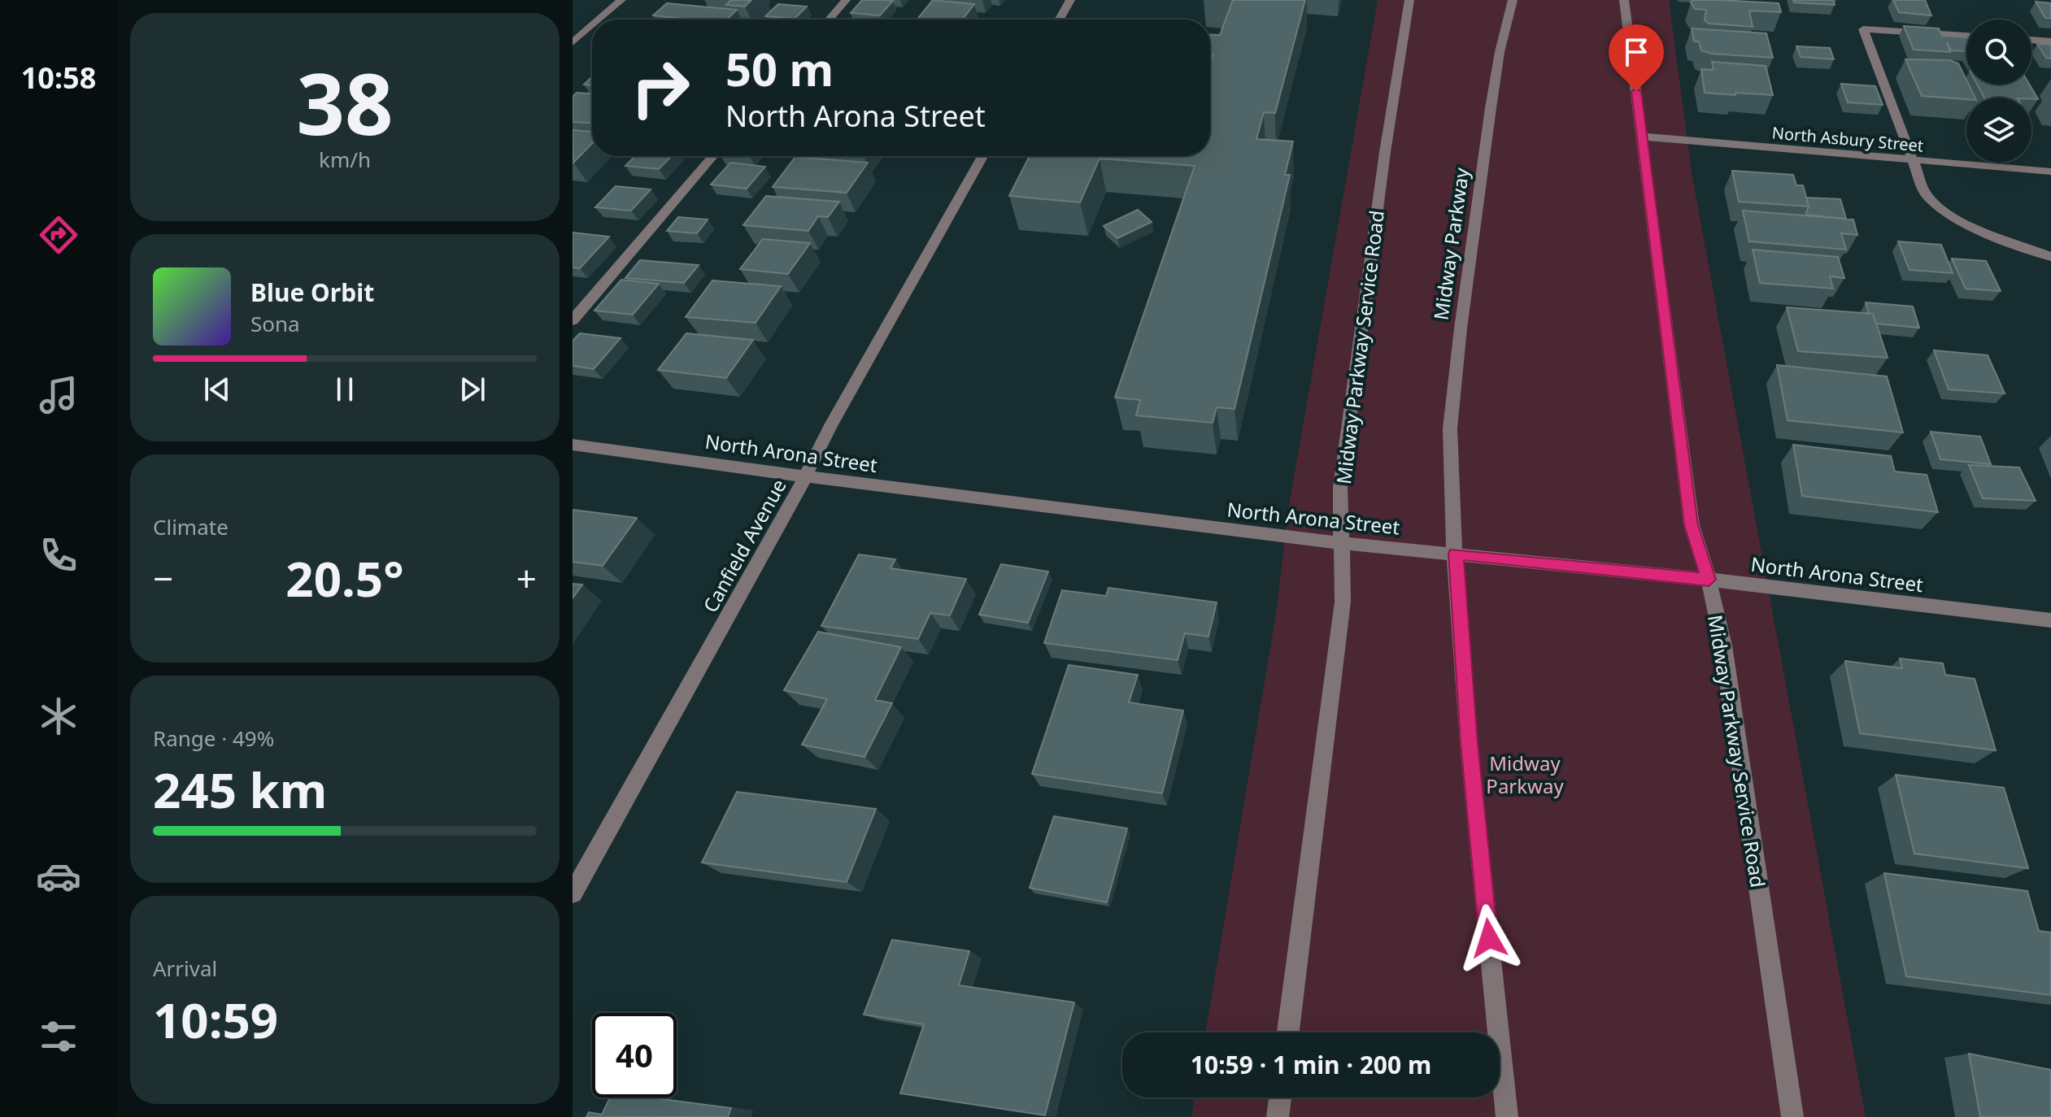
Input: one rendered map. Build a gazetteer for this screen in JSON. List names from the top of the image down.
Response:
{
  "streets": {
    "street": [
      "North Asbury Street",
      "Midway Parkway",
      "Midway Parkway Service Road",
      "North Arona Street",
      "Canfield Avenue"
    ]
  },
  "crossings": [
    ["North Asbury Street", "Midway Parkway Service Road"],
    ["Midway Parkway", "North Arona Street"],
    ["Midway Parkway Service Road", "North Arona Street"],
    ["North Arona Street", "Canfield Avenue"]
  ],
  "parks": ["Midway Parkway"],
  "page": {
    "tabs": "10:58",
    "tile": [
      ["38", "km/h"],
      "Climate",
      ["Range · 49%", "245 km"],
      ["Arrival", "10:59"]
    ],
    "turn": ["50 m", "North Arona Street"],
    "song": ["Blue Orbit", "Sona"],
    "heat": ["−", "20.5°", "+"],
    "limit": "40",
    "trip": "10:59 · 1 min · 200 m"
  }
}
